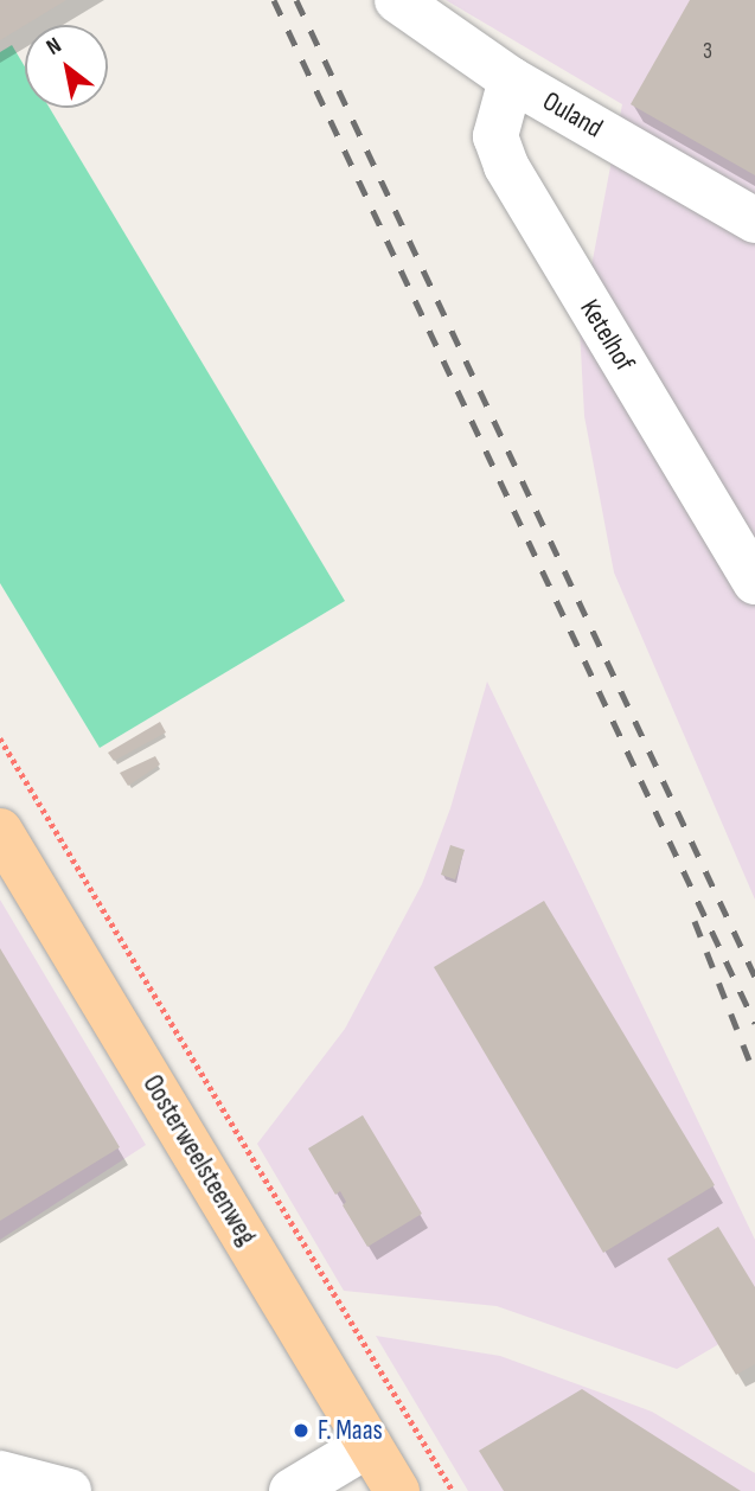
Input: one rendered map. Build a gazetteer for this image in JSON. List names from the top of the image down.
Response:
{
  "streets": {
    "main road": ["Oosterweelsteenweg"],
    "street": ["Ouland", "Ketelhof"]
  },
  "crossings": [
    ["Ouland", "Ketelhof"]
  ],
  "places": ["F. Maas"],
  "house_numbers": ["3"],
  "north": "top left"
}
